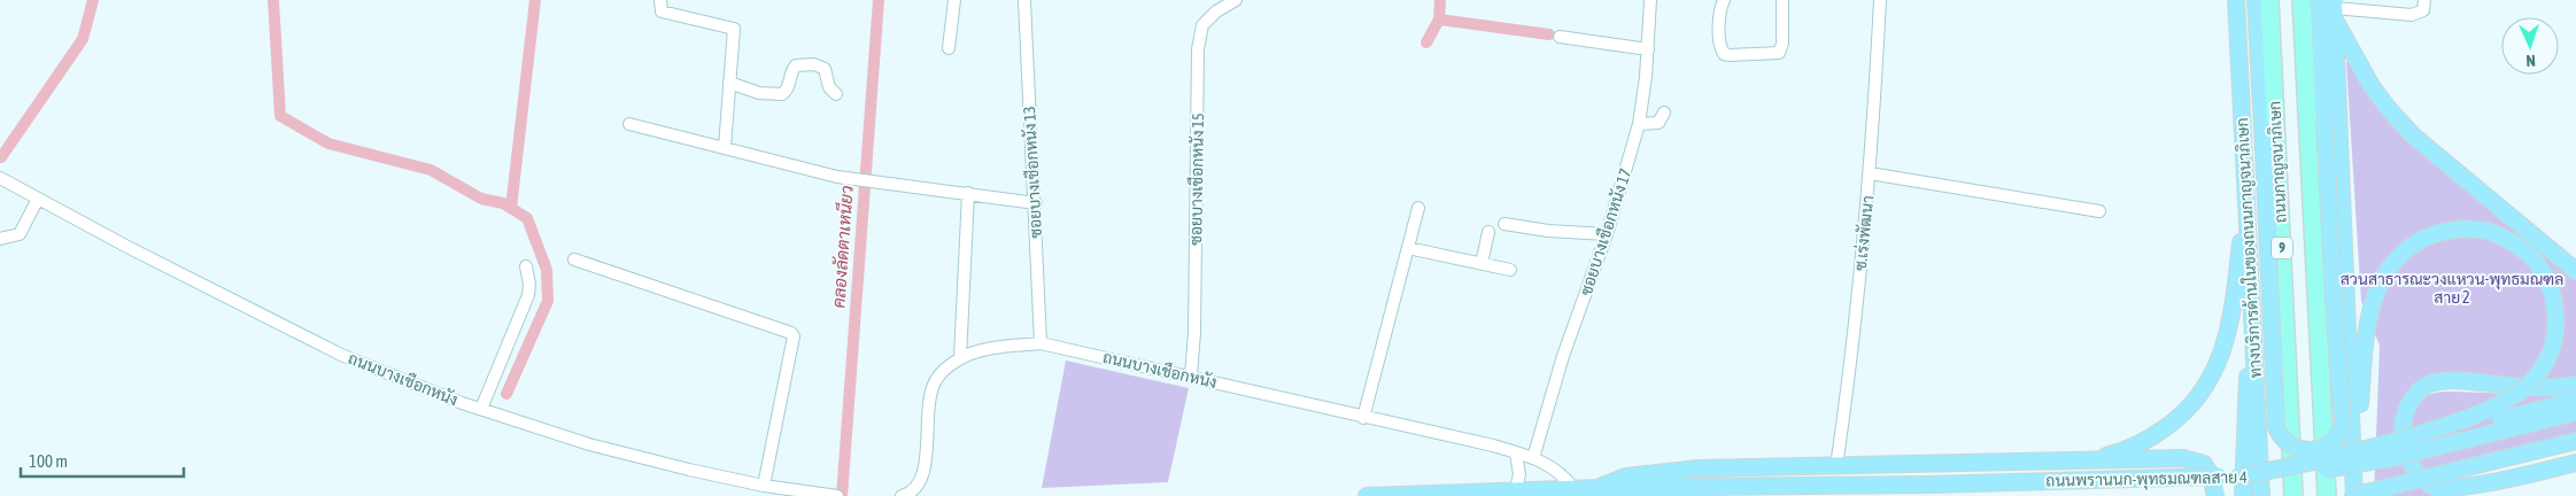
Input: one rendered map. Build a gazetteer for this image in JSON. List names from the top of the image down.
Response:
{
  "streets": {
    "highway": ["ถนนกาญจนาภิเษก", "9"],
    "main road": ["ทางบริการด้านในของถนนกาญจนาภิเษก", "ถนนพรานนก-พุทธมณฑลสาย 4"],
    "street": [
      "ซอยบางเชือกหนัง 13",
      "ซอยบางเชือกหนัง 15",
      "ซอยบางเชือกหนัง 17",
      "ซ.เร่งพัฒนา",
      "ถนนบางเชือกหนัง"
    ]
  },
  "crossings": [
    ["ซอยบางเชือกหนัง 13", "ถนนบางเชือกหนัง"],
    ["ซอยบางเชือกหนัง 15", "ถนนบางเชือกหนัง"],
    ["ซอยบางเชือกหนัง 17", "ถนนบางเชือกหนัง"],
    ["ถนนบางเชือกหนัง", "ถนนพรานนก-พุทธมณฑลสาย 4"]
  ],
  "water": ["คลองลัดตาเหนียว"],
  "parks": ["สวนสาธารณะวงแหวน-พุทธมณฑล สาย 2"],
  "scale_bar": "100 m",
  "north": "bottom"
}
